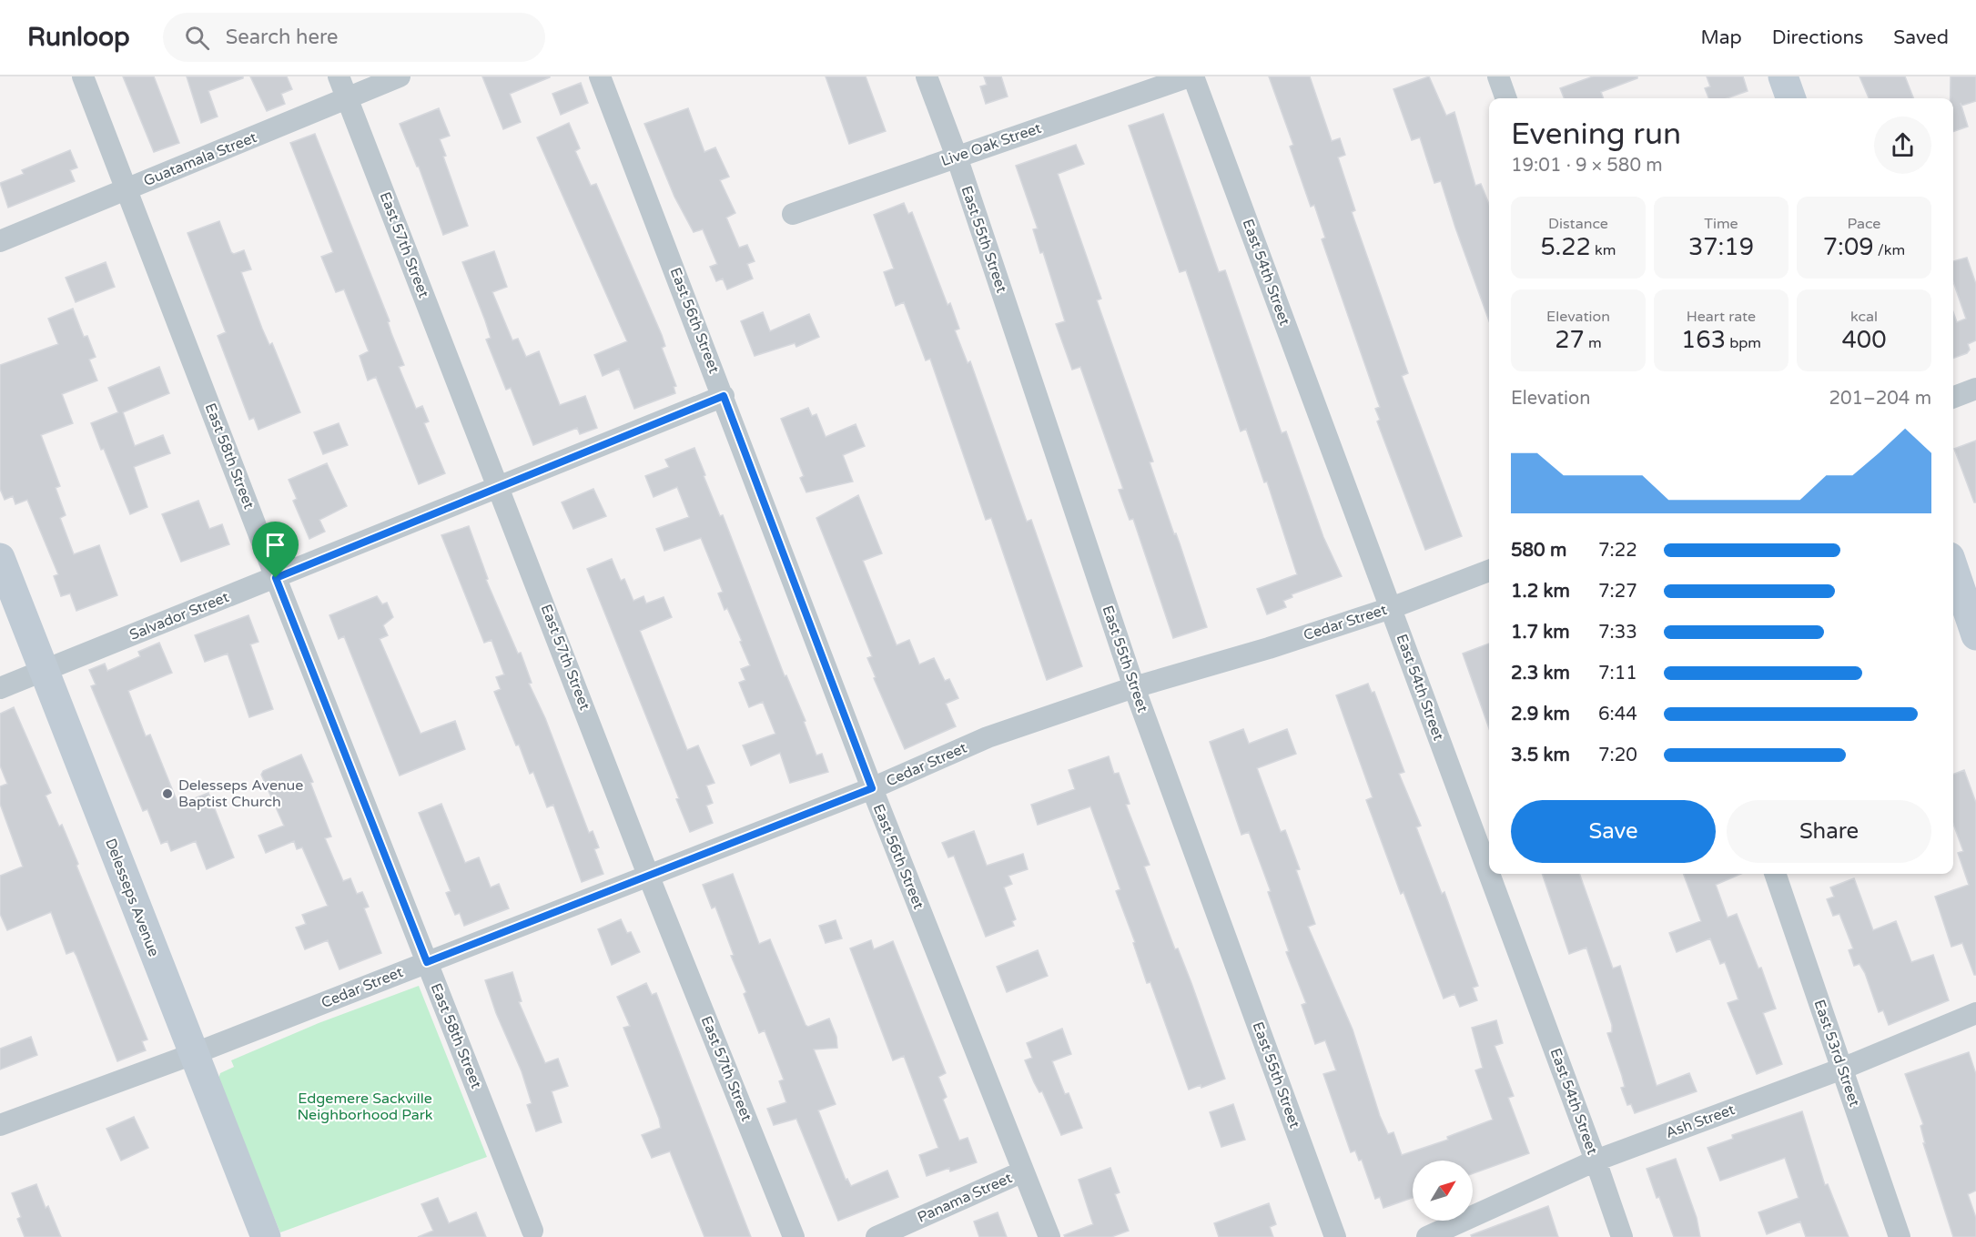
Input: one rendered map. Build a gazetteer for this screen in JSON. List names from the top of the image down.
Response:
{
  "streets": {
    "main road": ["Delesseps Avenue"],
    "street": [
      "Live Oak Street",
      "Guatamala Street",
      "East 55th Street",
      "East 57th Street",
      "East 54th Street",
      "East 56th Street",
      "East 58th Street",
      "Salvador Street",
      "Cedar Street",
      "East 53rd Street",
      "Ash Street",
      "Panama Street"
    ]
  },
  "crossings": [
    ["Live Oak Street", "East 55th Street"],
    ["Live Oak Street", "East 54th Street"],
    ["Guatamala Street", "East 57th Street"],
    ["Guatamala Street", "East 58th Street"],
    ["East 55th Street", "Cedar Street"],
    ["East 57th Street", "Salvador Street"],
    ["East 57th Street", "Cedar Street"],
    ["East 54th Street", "Cedar Street"],
    ["East 54th Street", "Ash Street"],
    ["East 56th Street", "Salvador Street"],
    ["East 56th Street", "Cedar Street"],
    ["East 56th Street", "Panama Street"],
    ["East 58th Street", "Salvador Street"],
    ["East 58th Street", "Cedar Street"],
    ["Salvador Street", "Delesseps Avenue"],
    ["Cedar Street", "Delesseps Avenue"],
    ["East 53rd Street", "Ash Street"]
  ],
  "parks": ["Edgemere Sackville Neighborhood Park"],
  "places": ["Delesseps Avenue Baptist Church"],
  "north": "top right",
  "page": {
    "header": "Runloop",
    "search": "Search here",
    "nav": ["Map", "Directions", "Saved"],
    "heading": ["Evening run", "19:01 · 9 × 580 m"],
    "stats": [
      ["Distance", "5.22 km"],
      ["Time", "37:19"],
      ["Pace", "7:09 /km"],
      ["Elevation", "27 m"],
      ["Heart rate", "163 bpm"],
      ["kcal", "400"]
    ],
    "chart": ["Elevation", "201–204 m"],
    "list": [
      {
        "name": "580 m",
        "note": "7:22"
      },
      {
        "name": "1.2 km",
        "note": "7:27"
      },
      {
        "name": "1.7 km",
        "note": "7:33"
      },
      {
        "name": "2.3 km",
        "note": "7:11"
      },
      {
        "name": "2.9 km",
        "note": "6:44"
      },
      {
        "name": "3.5 km",
        "note": "7:20"
      }
    ],
    "buttons": ["Save", "Share"]
  }
}
